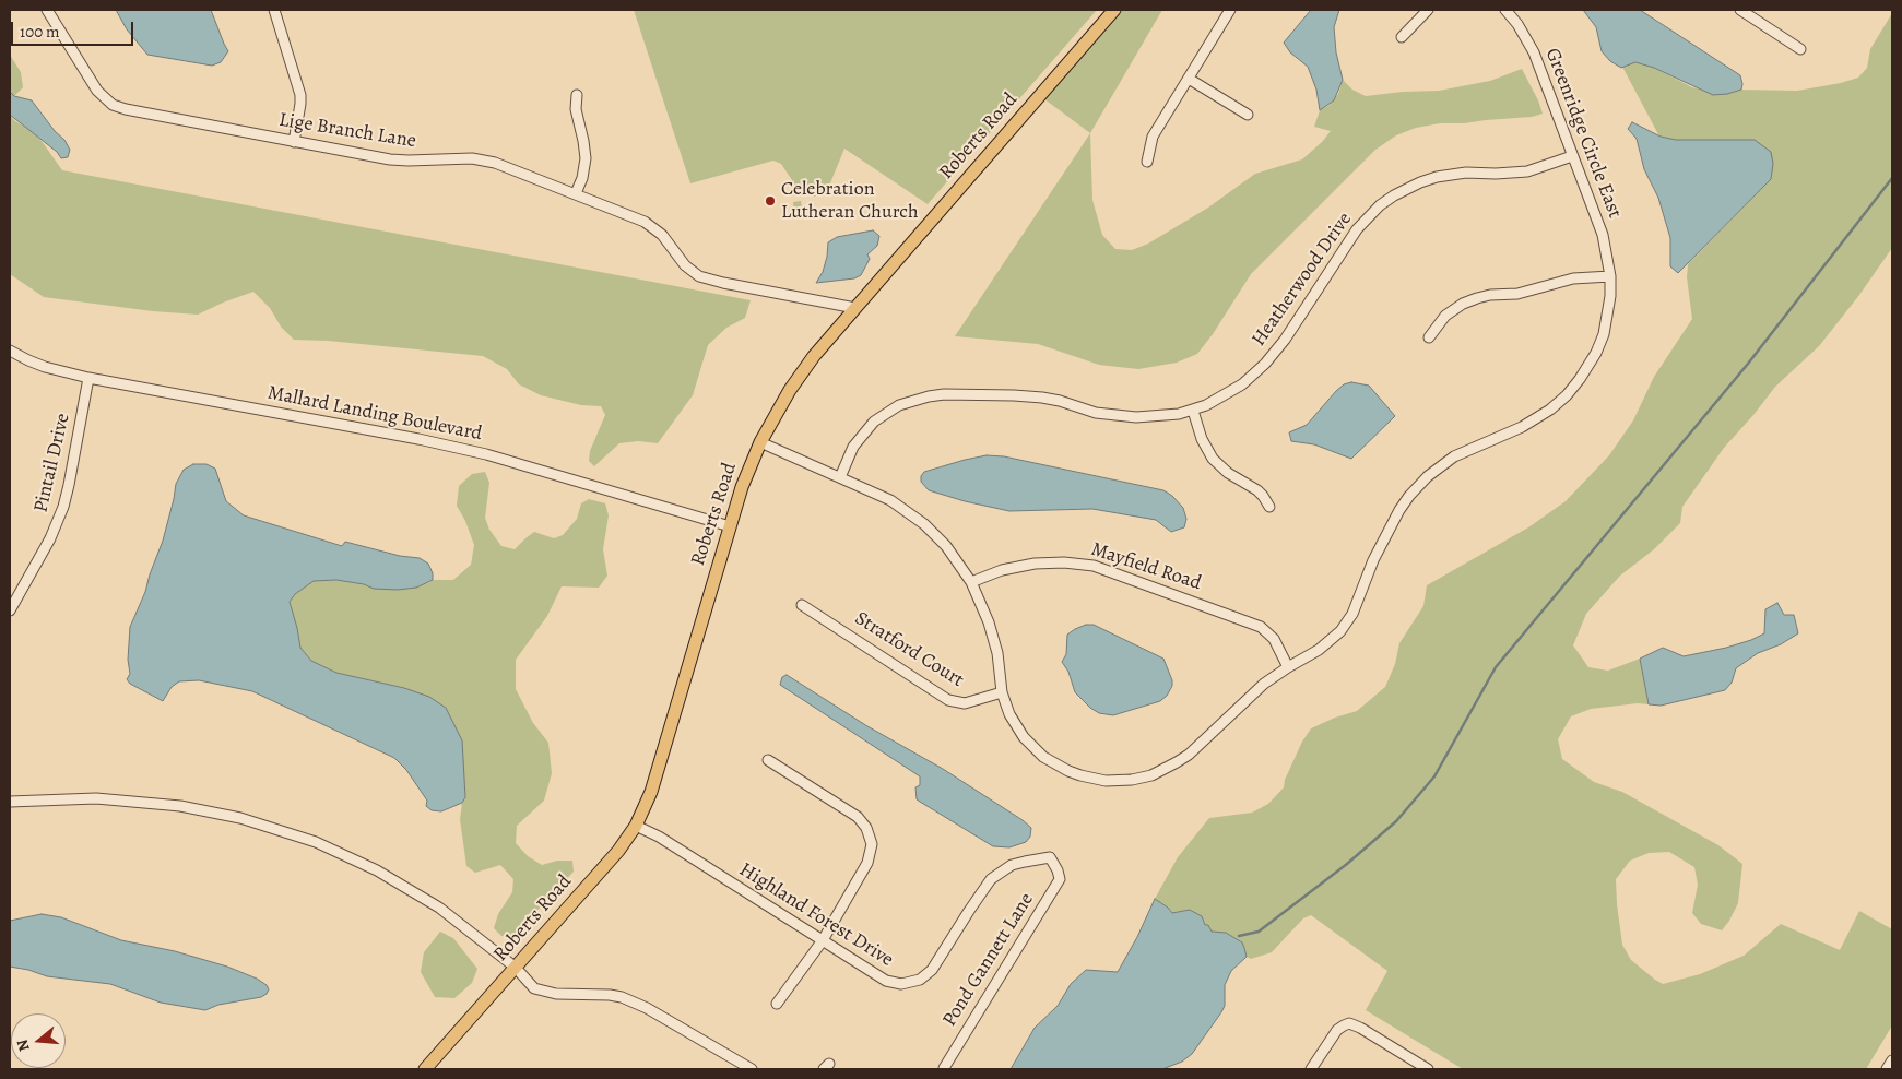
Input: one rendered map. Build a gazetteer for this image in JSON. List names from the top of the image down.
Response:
{
  "streets": {
    "main road": ["Roberts Road"],
    "street": [
      "Lige Branch Lane",
      "Greenridge Circle East",
      "Heatherwood Drive",
      "Mallard Landing Boulevard",
      "Pintail Drive",
      "Mayfield Road",
      "Stratford Court",
      "Highland Forest Drive",
      "Pond Gannett Lane"
    ]
  },
  "crossings": [
    ["Lige Branch Lane", "Roberts Road"],
    ["Greenridge Circle East", "Roberts Road"],
    ["Greenridge Circle East", "Heatherwood Drive"],
    ["Greenridge Circle East", "Mayfield Road"],
    ["Greenridge Circle East", "Stratford Court"],
    ["Roberts Road", "Mallard Landing Boulevard"],
    ["Roberts Road", "Highland Forest Drive"],
    ["Mallard Landing Boulevard", "Pintail Drive"],
    ["Highland Forest Drive", "Pond Gannett Lane"]
  ],
  "places": ["Celebration Lutheran Church"],
  "scale_bar": "100 m",
  "north": "left"
}
